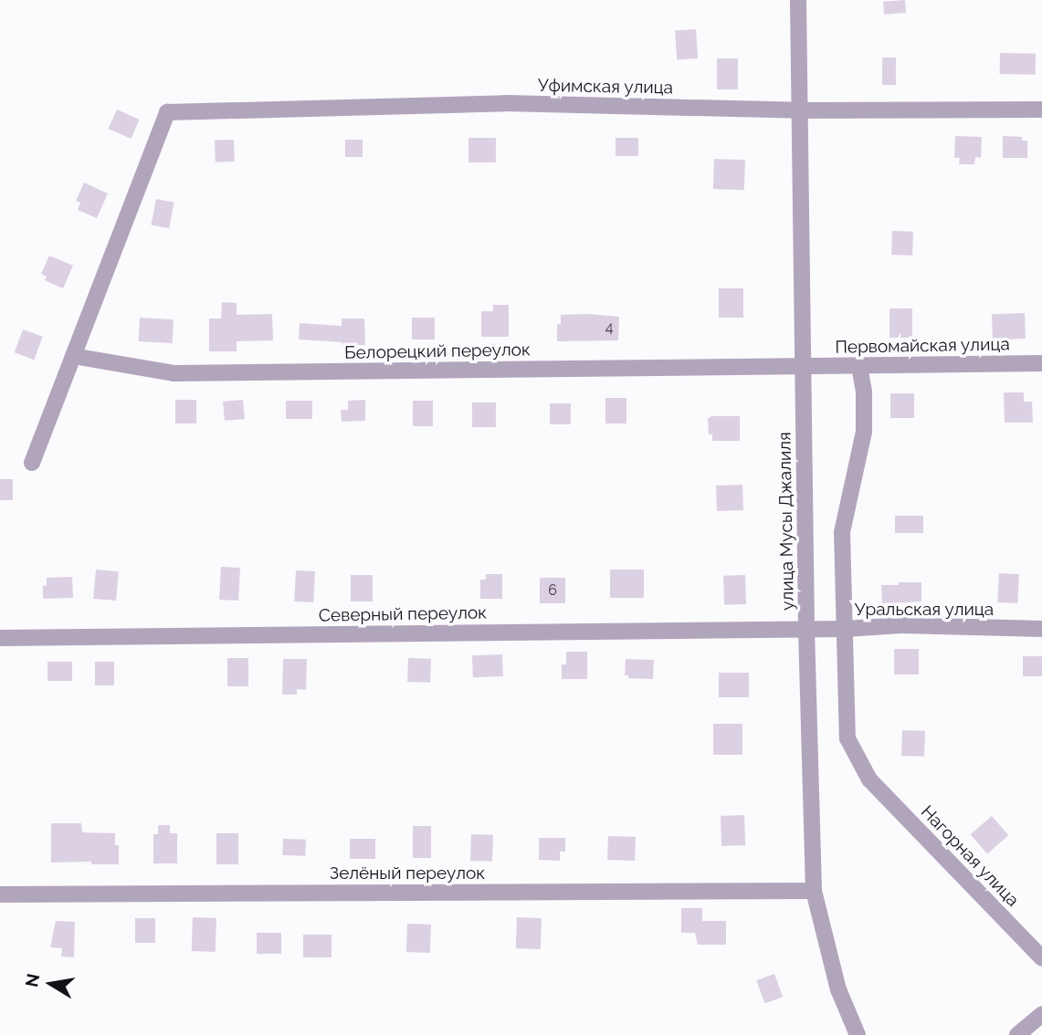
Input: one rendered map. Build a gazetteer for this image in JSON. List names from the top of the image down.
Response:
{
  "streets": {
    "street": [
      "Уфимская улица",
      "Первомайская улица",
      "Белорецкий переулок",
      "улица Мусы Джалиля",
      "Уральская улица",
      "Северный переулок",
      "Нагорная улица",
      "Зелёный переулок"
    ]
  },
  "crossings": [
    ["Уфимская улица", "Белорецкий переулок"],
    ["Уфимская улица", "улица Мусы Джалиля"],
    ["Первомайская улица", "Белорецкий переулок"],
    ["Первомайская улица", "улица Мусы Джалиля"],
    ["Первомайская улица", "Нагорная улица"],
    ["Белорецкий переулок", "улица Мусы Джалиля"],
    ["улица Мусы Джалиля", "Уральская улица"],
    ["улица Мусы Джалиля", "Северный переулок"],
    ["улица Мусы Джалиля", "Зелёный переулок"],
    ["Уральская улица", "Северный переулок"],
    ["Уральская улица", "Нагорная улица"]
  ],
  "house_numbers": ["4", "6"],
  "north": "left"
}
